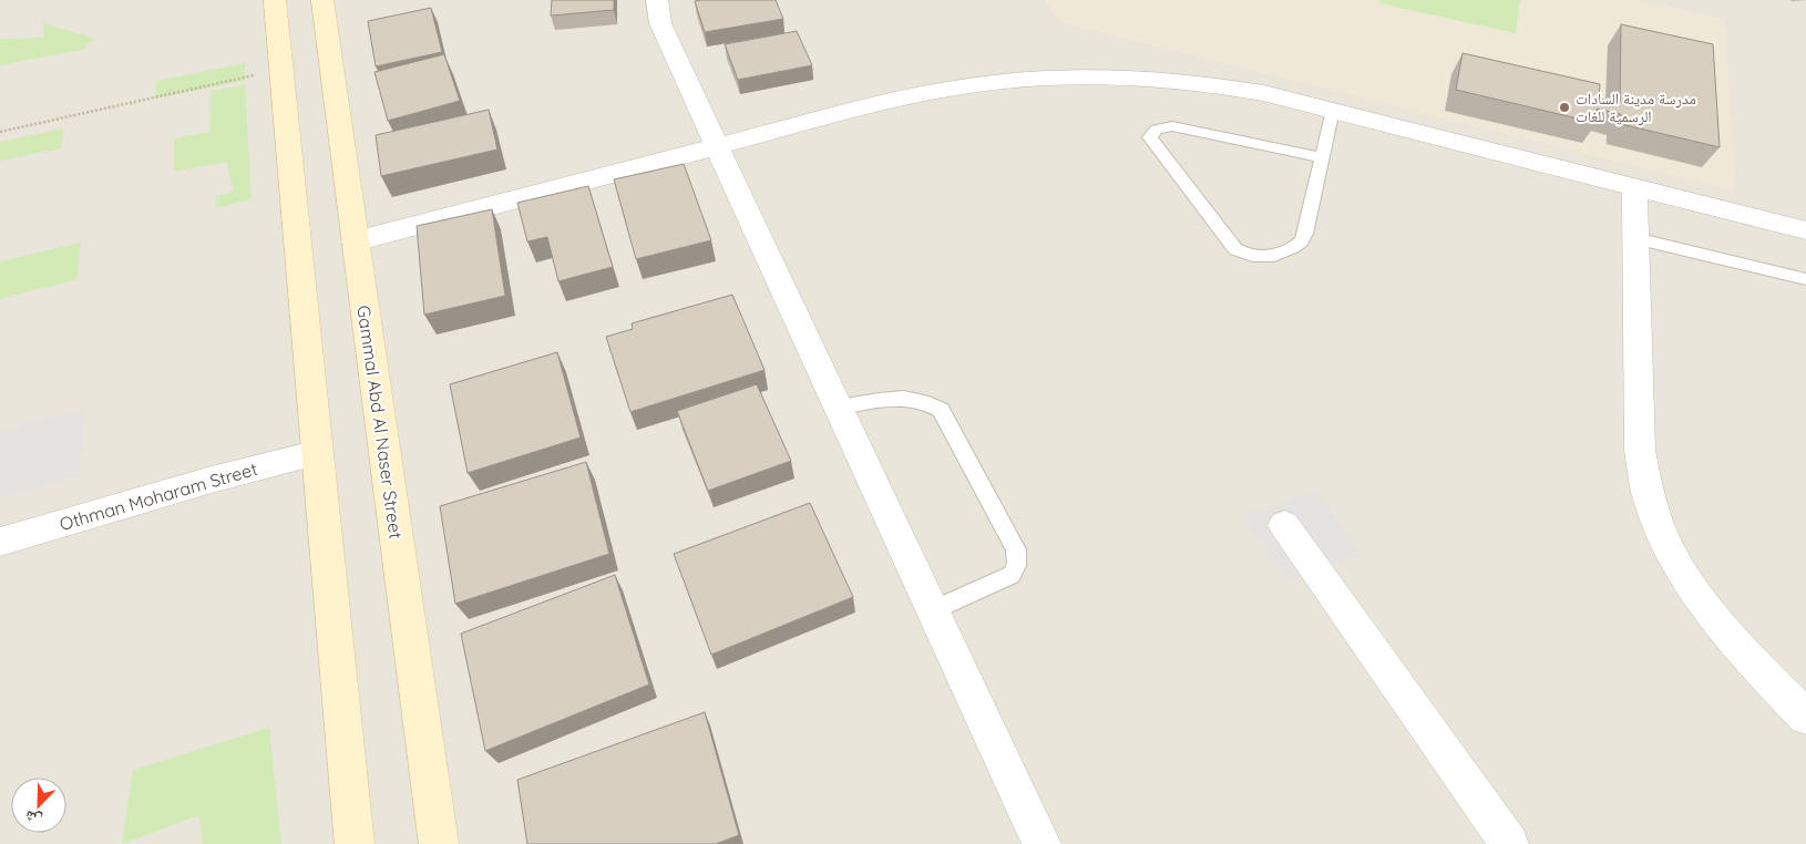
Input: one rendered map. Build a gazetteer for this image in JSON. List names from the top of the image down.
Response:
{
  "streets": {
    "main road": ["Gammal Abd Al Naser Street"],
    "street": ["Othman Moharam Street"]
  },
  "places": ["مدرسة مدينة السادات الرسمية للغات"],
  "north": "bottom left"
}
